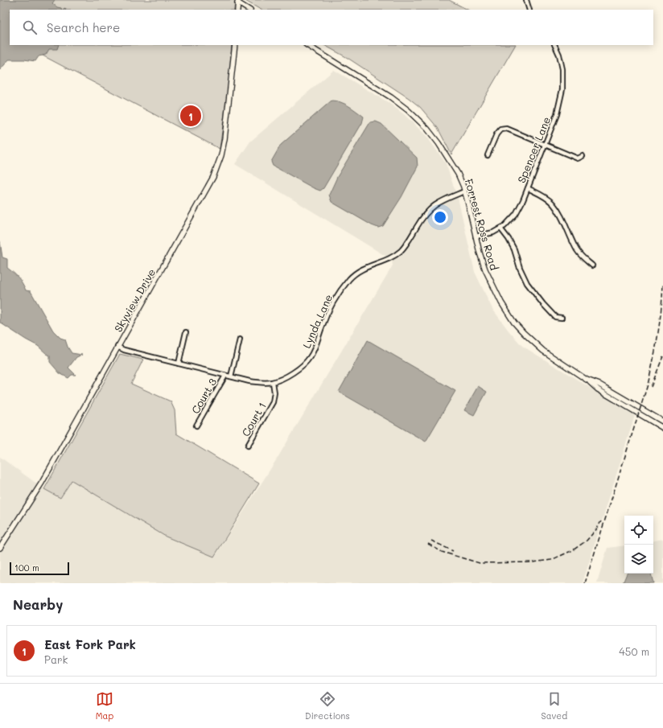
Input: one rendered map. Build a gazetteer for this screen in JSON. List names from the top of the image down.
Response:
{
  "streets": {
    "street": [
      "Spencer Lane",
      "Forrest Ross Road",
      "Skyview Drive",
      "Lynda Lane",
      "Court 3",
      "Court 1"
    ]
  },
  "crossings": [
    ["Spencer Lane", "Forrest Ross Road"],
    ["Forrest Ross Road", "Lynda Lane"],
    ["Skyview Drive", "Lynda Lane"],
    ["Lynda Lane", "Court 3"],
    ["Lynda Lane", "Court 1"]
  ],
  "scale_bar": "100 m",
  "page": {
    "search": "Search here",
    "pins": "1",
    "scale": "100 m",
    "heading": "Nearby",
    "list": [
      {
        "mark": "1",
        "name": "East Fork Park",
        "note": "Park",
        "value": "450 m"
      }
    ],
    "nav": ["Map", "Directions", "Saved"]
  }
}
